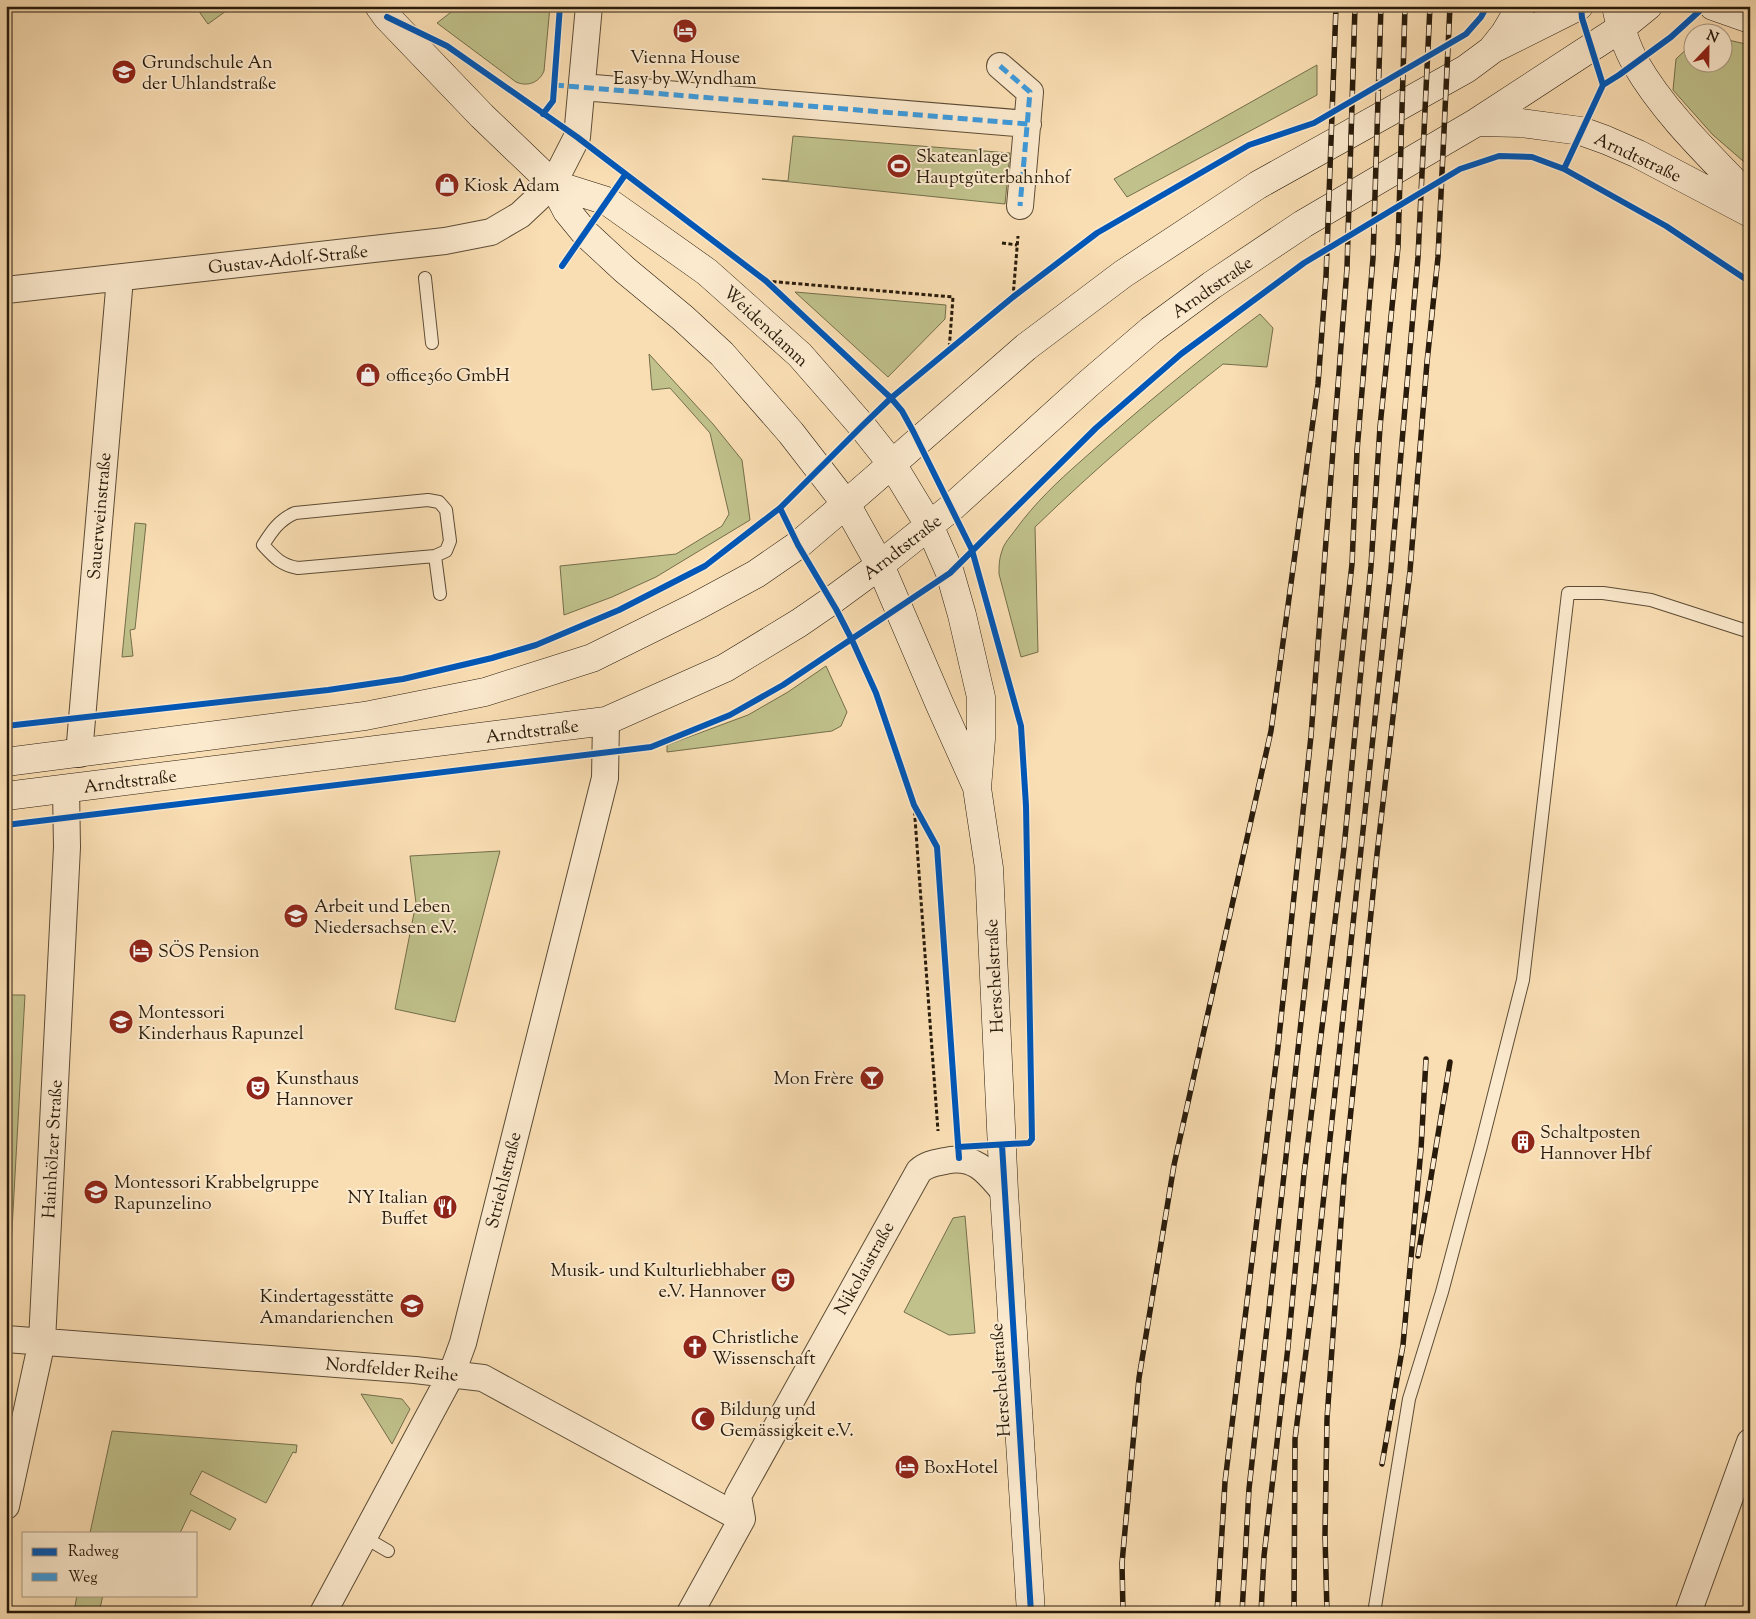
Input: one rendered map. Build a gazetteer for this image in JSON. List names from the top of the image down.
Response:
{
  "streets": {
    "main road": ["Arndtstraße", "Weidendamm", "Herschelstraße"],
    "street": [
      "Gustav-Adolf-Straße",
      "Sauerweinstraße",
      "Hainhölzer Straße",
      "Striehlstraße",
      "Nikolaistraße",
      "Nordfelder Reihe"
    ]
  },
  "crossings": [
    ["Arndtstraße", "Weidendamm"],
    ["Arndtstraße", "Sauerweinstraße"],
    ["Arndtstraße", "Herschelstraße"],
    ["Arndtstraße", "Hainhölzer Straße"],
    ["Arndtstraße", "Striehlstraße"],
    ["Gustav-Adolf-Straße", "Weidendamm"],
    ["Gustav-Adolf-Straße", "Sauerweinstraße"],
    ["Weidendamm", "Herschelstraße"],
    ["Herschelstraße", "Nikolaistraße"],
    ["Hainhölzer Straße", "Nordfelder Reihe"],
    ["Striehlstraße", "Nordfelder Reihe"],
    ["Nikolaistraße", "Nordfelder Reihe"]
  ],
  "places": {
    "hotel": ["Vienna House Easy by Wyndham", "SÖS Pension", "BoxHotel"],
    "school or university": [
      "Grundschule An der Uhlandstraße",
      "Arbeit und Leben Niedersachsen e.V.",
      "Montessori Kinderhaus Rapunzel",
      "Montessori Krabbelgruppe Rapunzelino",
      "Kindertagesstätte Amandarienchen"
    ],
    "sports": ["Skateanlage Hauptgüterbahnhof"],
    "shop": ["Kiosk Adam", "office360 GmbH"],
    "bar": ["Mon Frère"],
    "theatre": ["Kunsthaus Hannover", "Musik- und Kulturliebhaber e.V. Hannover"],
    "building": ["Schaltposten Hannover Hbf"],
    "restaurant": ["NY Italian Buffet"],
    "church": ["Christliche Wissenschaft"],
    "mosque": ["Bildung und Gemässigkeit e.V."]
  },
  "legend": ["Radweg", "Weg"],
  "north": "top"
}
